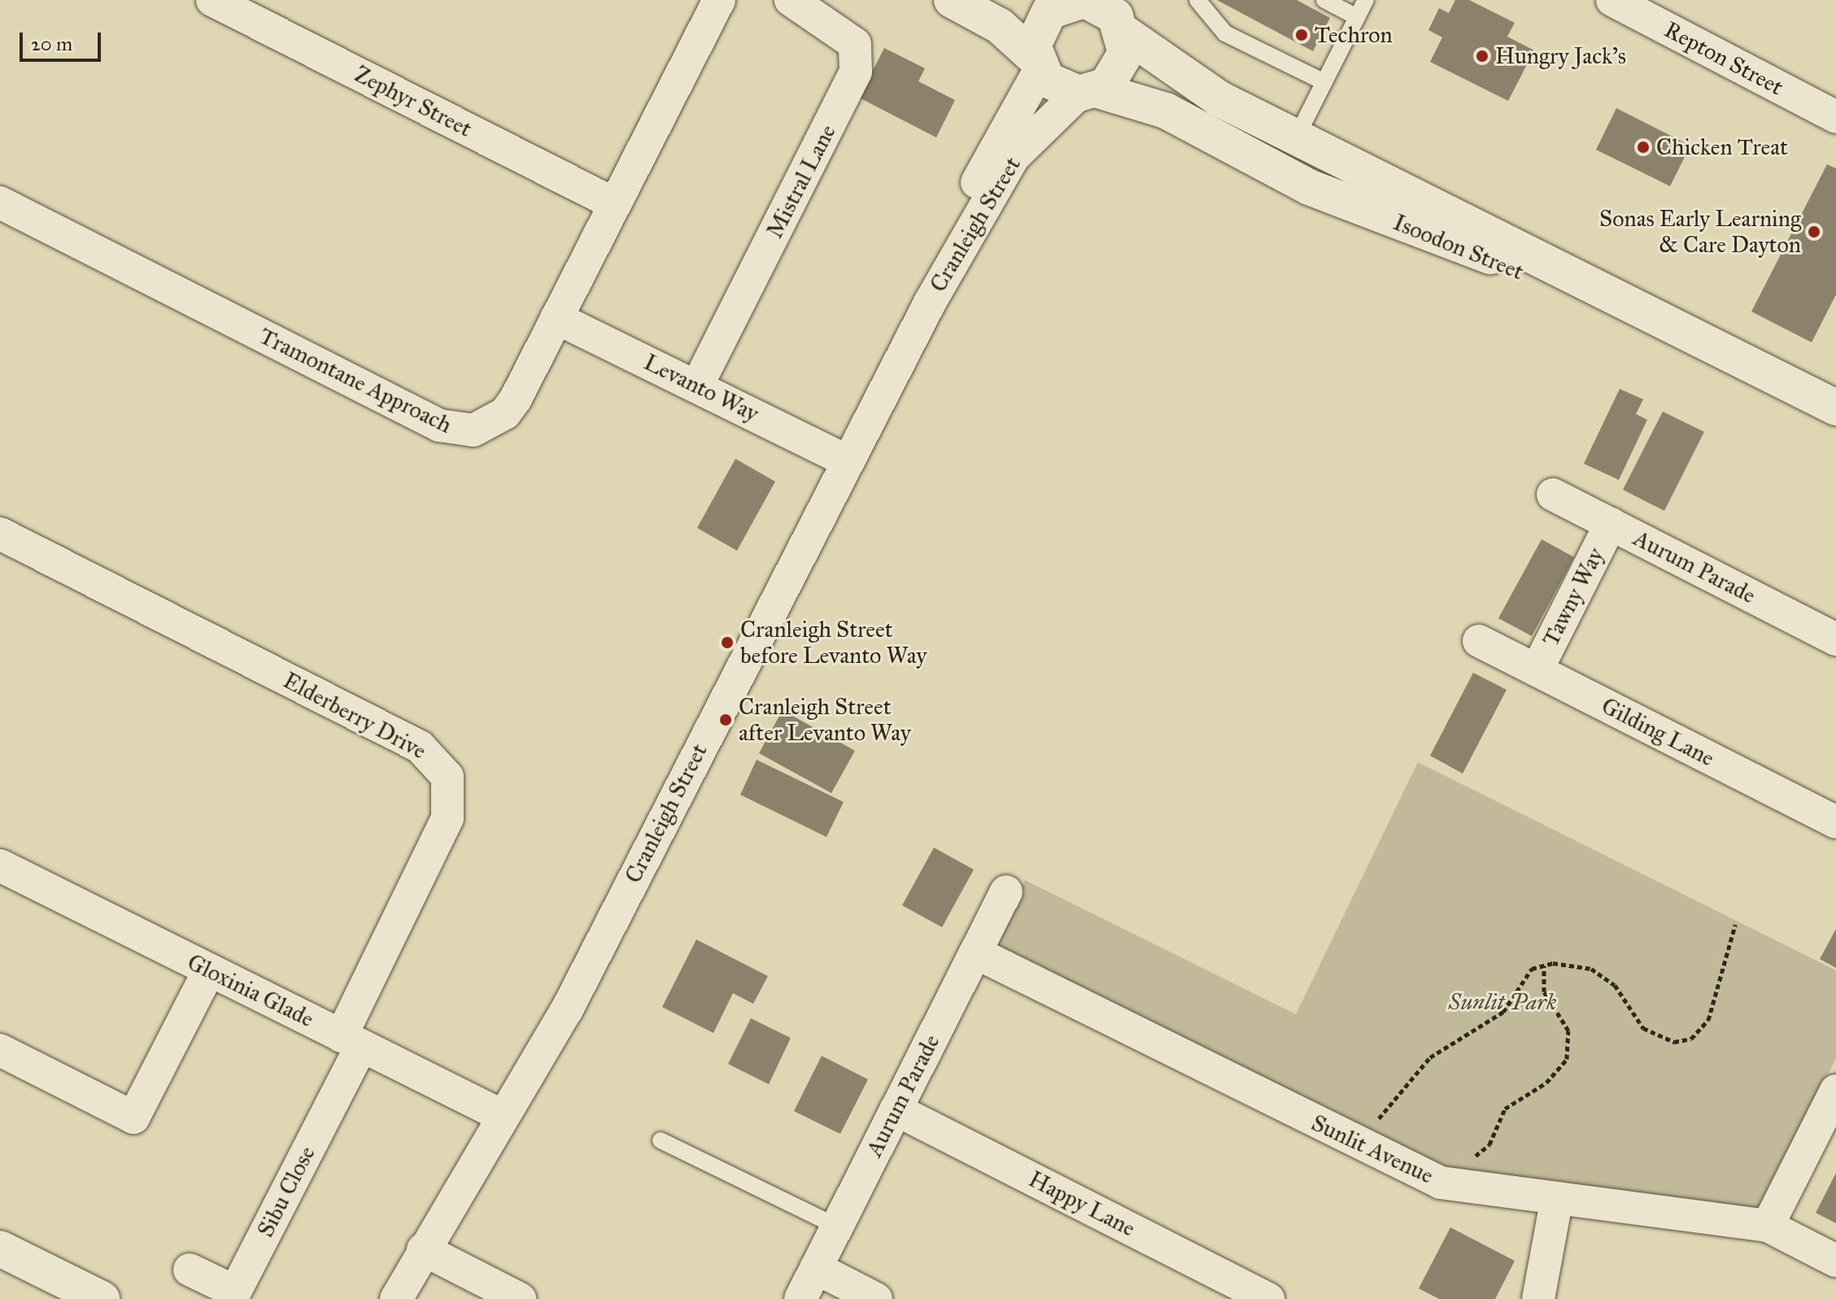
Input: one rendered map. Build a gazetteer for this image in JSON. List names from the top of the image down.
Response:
{
  "streets": {
    "street": [
      "Repton Street",
      "Zephyr Street",
      "Mistral Lane",
      "Cranleigh Street",
      "Isoodon Street",
      "Tramontane Approach",
      "Levanto Way",
      "Aurum Parade",
      "Tawny Way",
      "Elderberry Drive",
      "Gilding Lane",
      "Gloxinia Glade",
      "Sunlit Avenue",
      "Sibu Close",
      "Happy Lane"
    ]
  },
  "crossings": [
    ["Zephyr Street", "Tramontane Approach"],
    ["Mistral Lane", "Levanto Way"],
    ["Cranleigh Street", "Isoodon Street"],
    ["Cranleigh Street", "Levanto Way"],
    ["Cranleigh Street", "Gloxinia Glade"],
    ["Tramontane Approach", "Levanto Way"],
    ["Aurum Parade", "Tawny Way"],
    ["Aurum Parade", "Sunlit Avenue"],
    ["Aurum Parade", "Happy Lane"],
    ["Tawny Way", "Gilding Lane"],
    ["Elderberry Drive", "Gloxinia Glade"],
    ["Elderberry Drive", "Sibu Close"],
    ["Gloxinia Glade", "Sibu Close"]
  ],
  "parks": ["Sunlit Park"],
  "places": [
    "Techron",
    "Hungry Jack's",
    "Chicken Treat",
    "Sonas Early Learning & Care Dayton",
    "Cranleigh Street before Levanto Way",
    "Cranleigh Street after Levanto Way"
  ],
  "scale_bar": "20 m"
}
